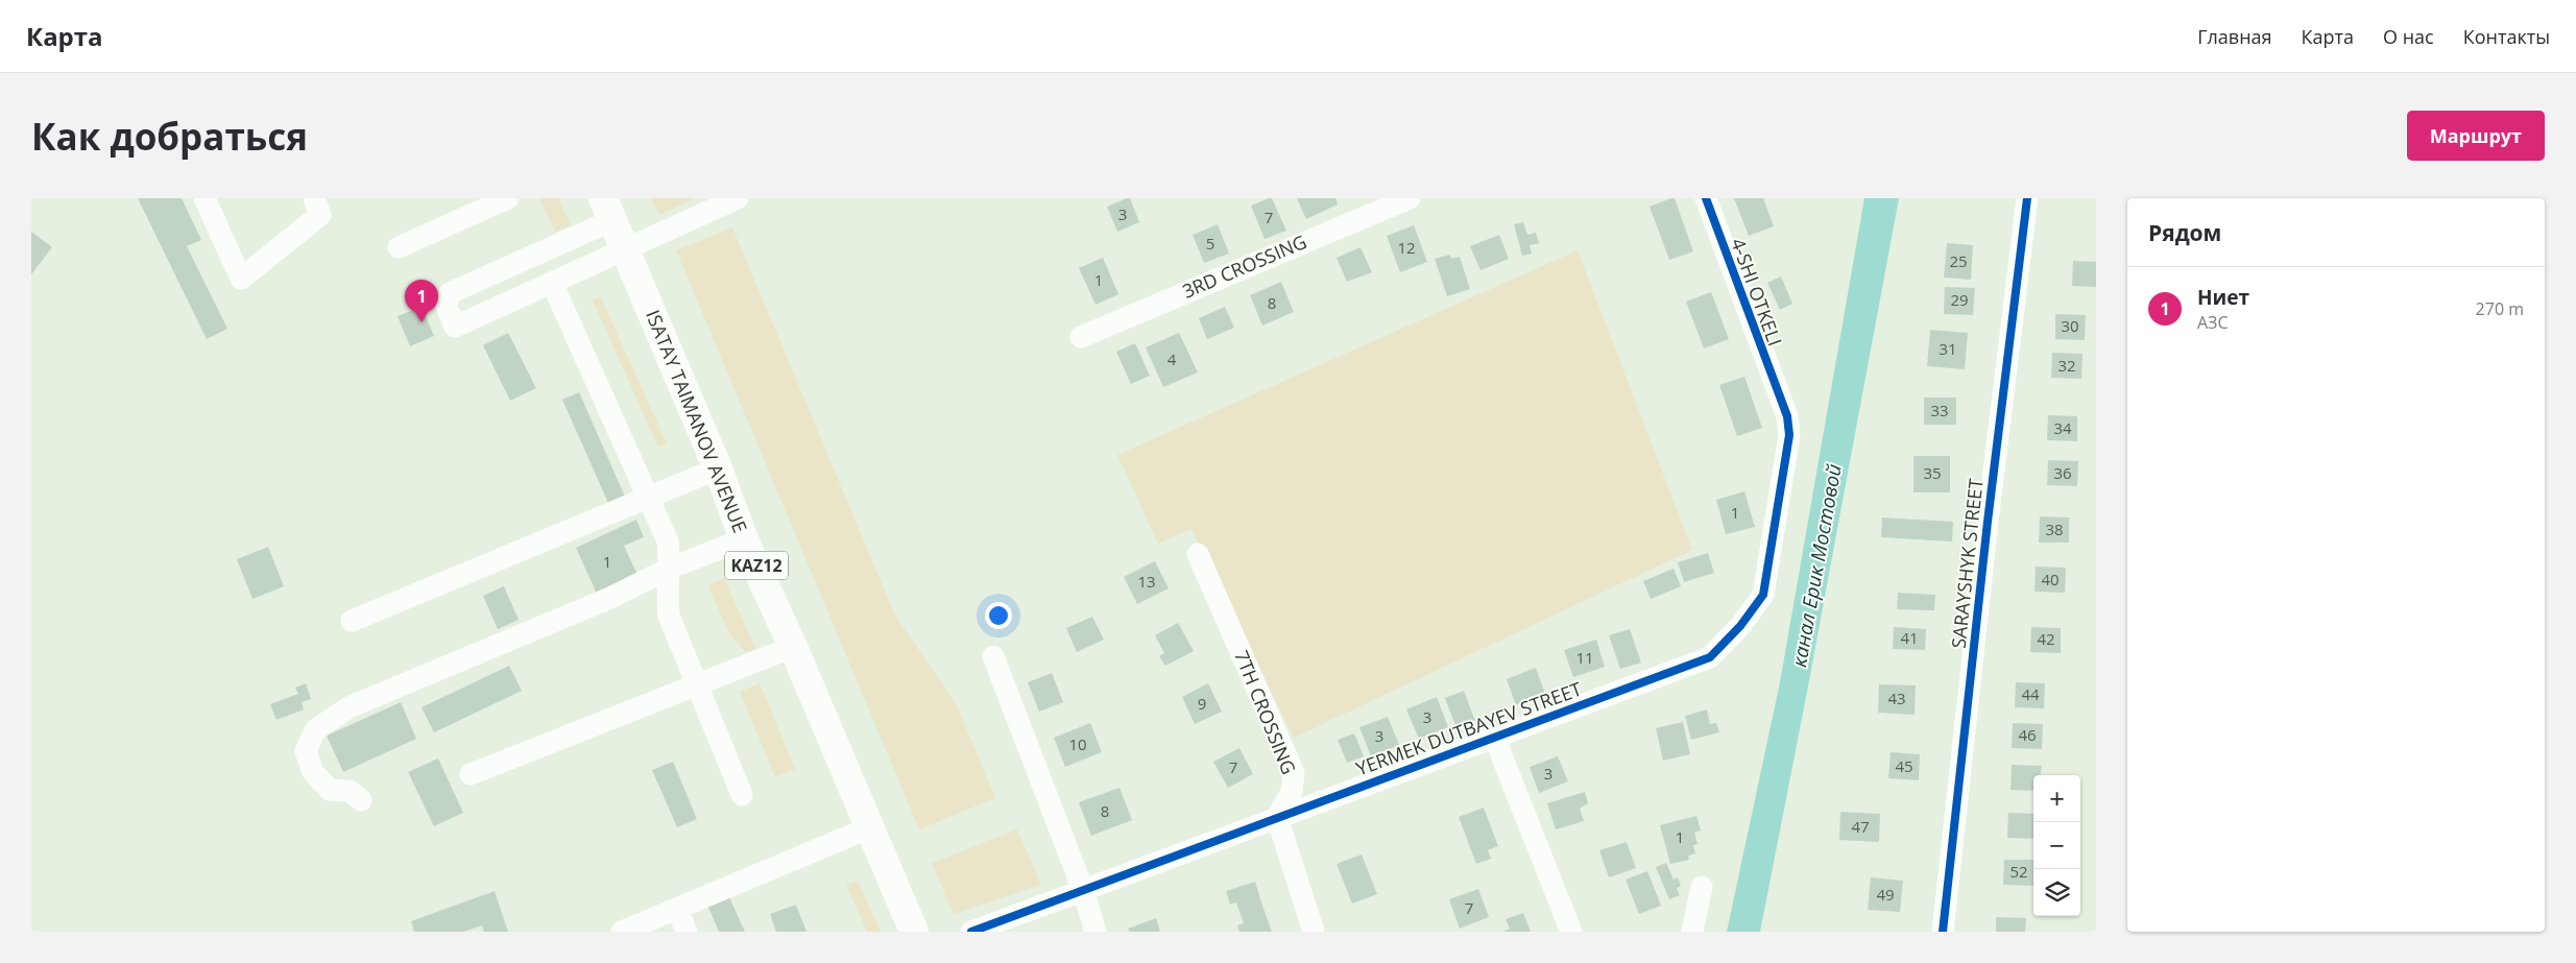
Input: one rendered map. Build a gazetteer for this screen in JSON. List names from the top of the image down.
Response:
{
  "streets": {
    "main road": ["ISATAY TAIMANOV AVENUE", "KAZ12"],
    "street": [
      "3RD CROSSING",
      "4-SHI OTKELI",
      "SARAYSHYK STREET",
      "7TH CROSSING",
      "YERMEK DUTBAYEV STREET"
    ]
  },
  "crossings": [
    ["4-SHI OTKELI", "YERMEK DUTBAYEV STREET"],
    ["7TH CROSSING", "YERMEK DUTBAYEV STREET"]
  ],
  "water": ["канал Ерик Мостовой"],
  "house_numbers": [
    "3",
    "7",
    "5",
    "12",
    "25",
    "1",
    "29",
    "8",
    "30",
    "31",
    "4",
    "32",
    "33",
    "34",
    "35",
    "36",
    "1",
    "38",
    "1",
    "40",
    "13",
    "41",
    "42",
    "11",
    "44",
    "43",
    "9",
    "3",
    "46",
    "3",
    "10",
    "45",
    "7",
    "3",
    "8",
    "47",
    "1",
    "52",
    "49",
    "7"
  ],
  "page": {
    "header": "Карта",
    "nav": [
      "Главная",
      "Карта",
      "О нас",
      "Контакты"
    ],
    "buttons": "Маршрут",
    "title": "Как добраться",
    "heading": "Рядом",
    "list": [
      {
        "mark": "1",
        "name": "Ниет",
        "note": "АЗС",
        "value": "270 m"
      }
    ],
    "pins": "1",
    "map_buttons": ["+", "−"]
  }
}
